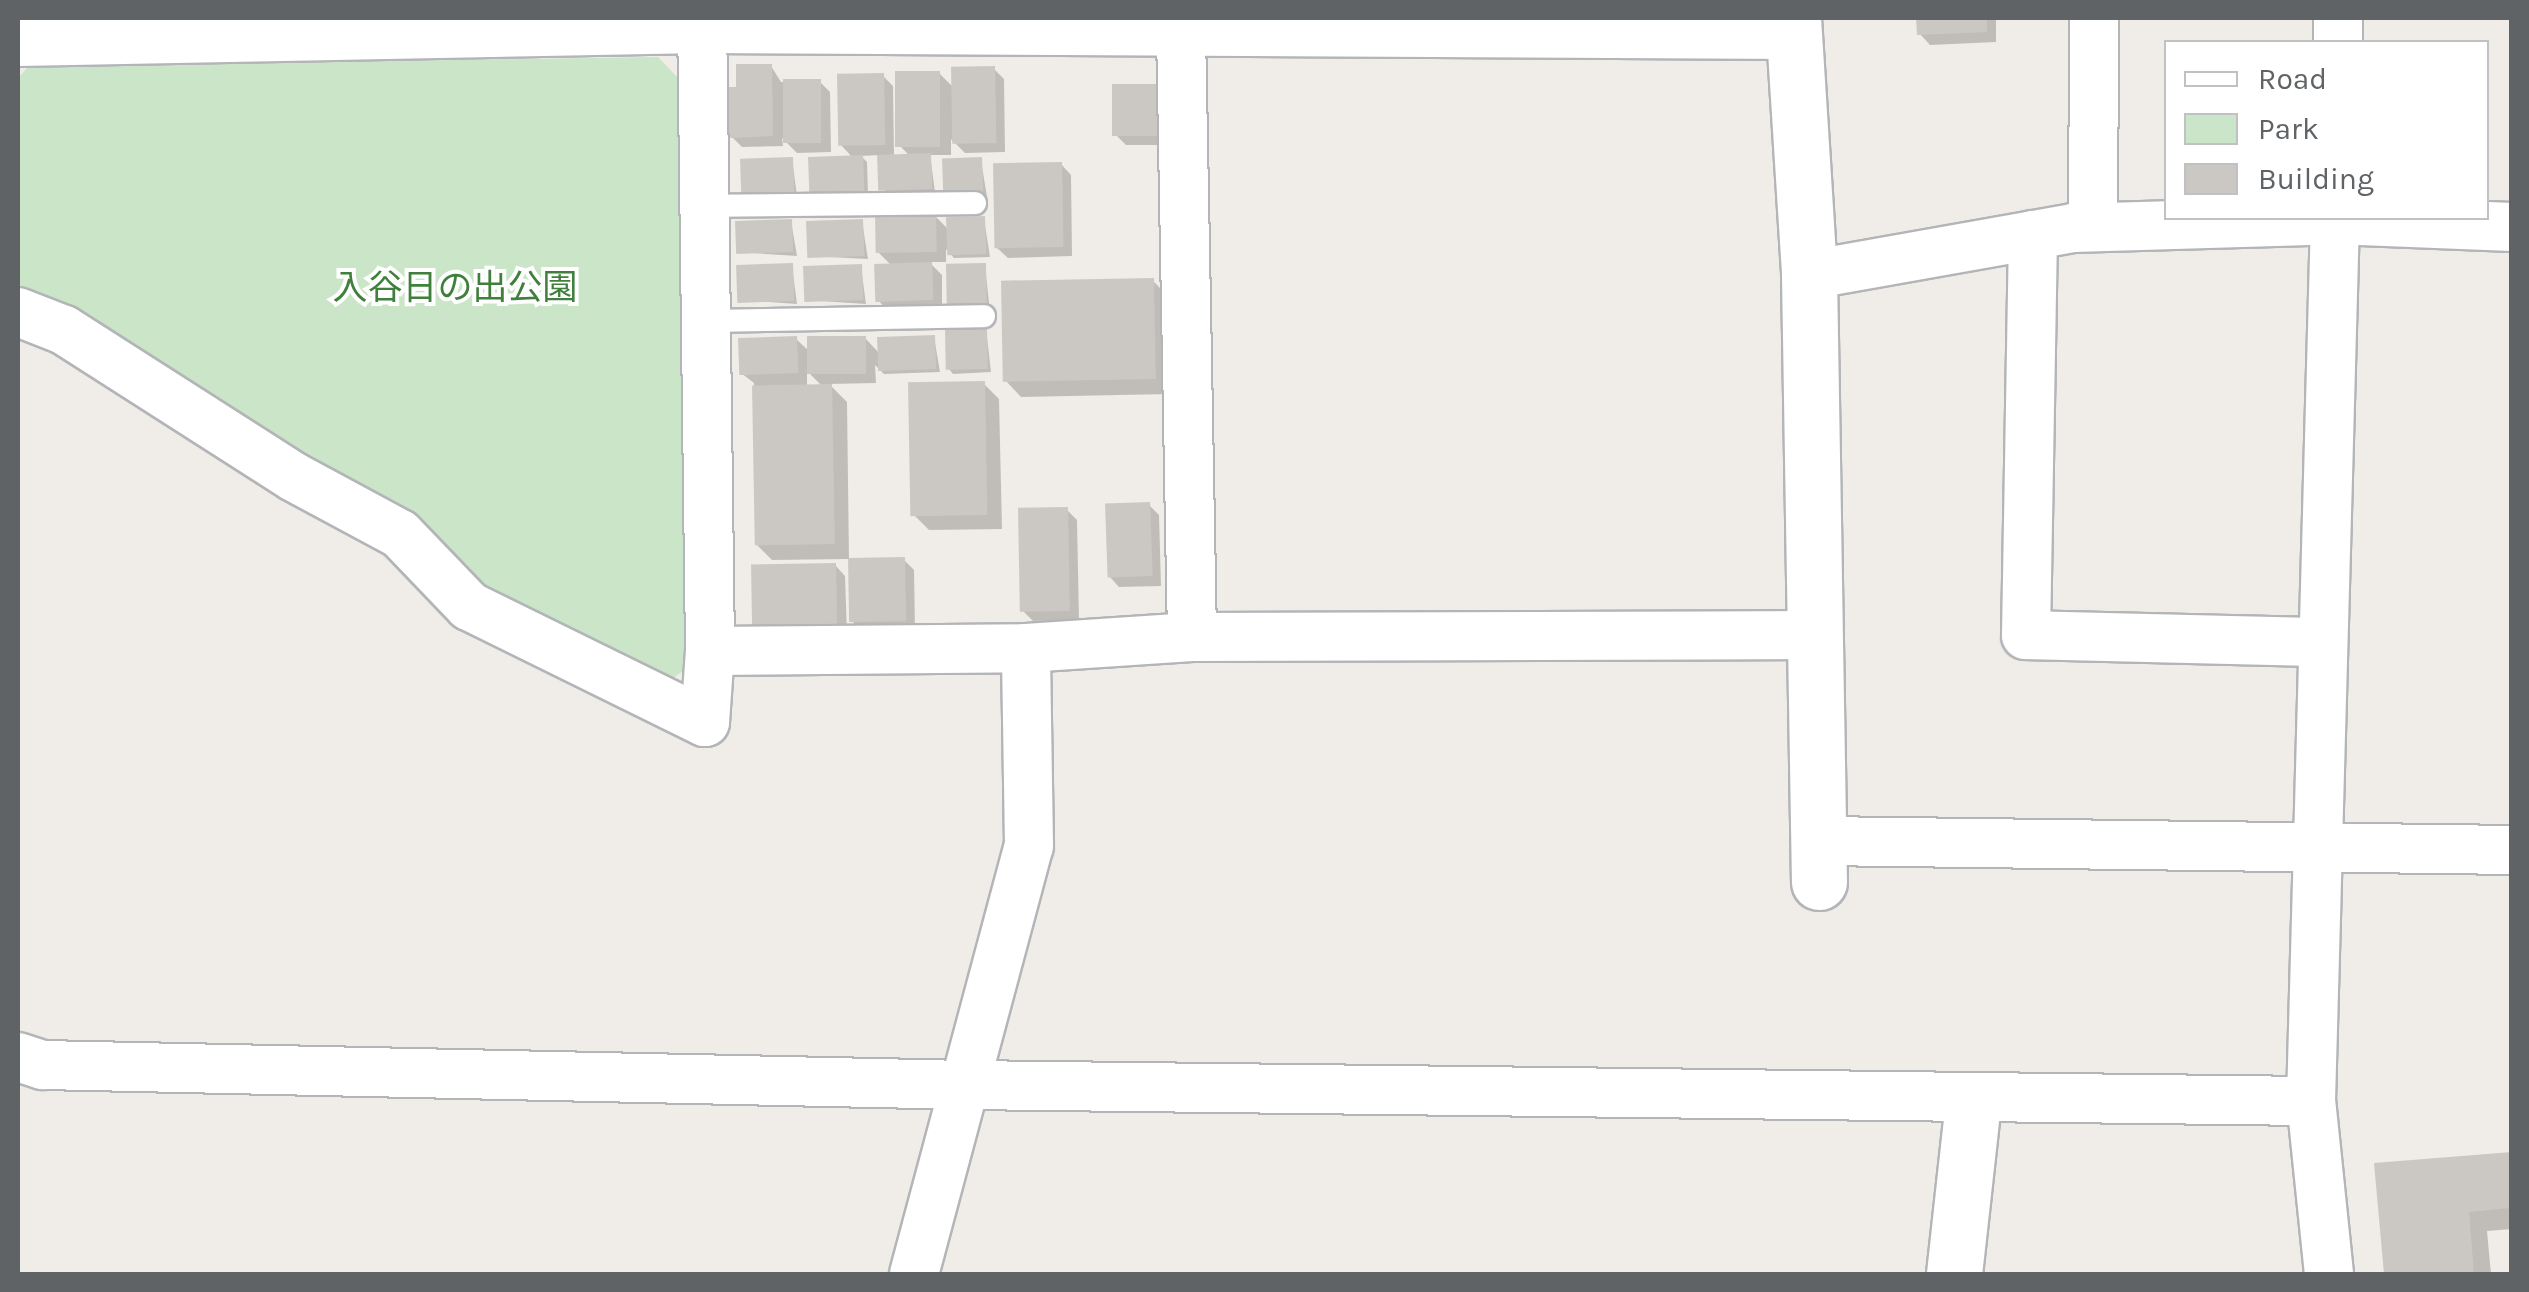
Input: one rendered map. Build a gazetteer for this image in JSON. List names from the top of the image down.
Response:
{
  "parks": ["入谷日の出公園"],
  "legend": ["Road", "Park", "Building"]
}
